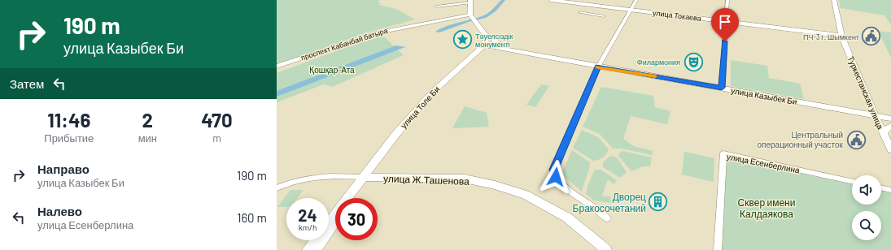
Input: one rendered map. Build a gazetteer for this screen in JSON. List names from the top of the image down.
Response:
{
  "streets": {
    "main road": [
      "улица Токаева",
      "проспект Кабанбай батыра",
      "Туркестанская улица",
      "улица Казыбек Би",
      "улица Толе Би",
      "улица Ж.Ташенова"
    ],
    "street": ["улица Есенберлина"]
  },
  "crossings": [
    ["улица Токаева", "Туркестанская улица"],
    ["Туркестанская улица", "улица Казыбек Би"],
    ["улица Казыбек Би", "улица Толе Би"],
    ["улица Толе Би", "улица Ж.Ташенова"]
  ],
  "parks": ["Қошқар-Ата", "Сквер имени Калдаякова"],
  "places": {
    "public building": ["ПЧ-3 г. Шымкент", "Центральный операционный участок"],
    "place": ["Тәуелсіздік монументі"],
    "theatre": ["Филармония"],
    "building": ["Дворец Бракосочетаний"]
  },
  "page": {
    "turn": ["190 m", "улица Казыбек Би"],
    "then": "Затем",
    "eta": [
      "11:46",
      "Прибытие",
      "2",
      "мин",
      "470",
      "m"
    ],
    "list": [
      {
        "name": "Направо",
        "note": "улица Казыбек Би",
        "value": "190 m"
      },
      {
        "name": "Налево",
        "note": "улица Есенберлина",
        "value": "160 m"
      }
    ],
    "speed": "24 km/h",
    "limit": "30"
  }
}
